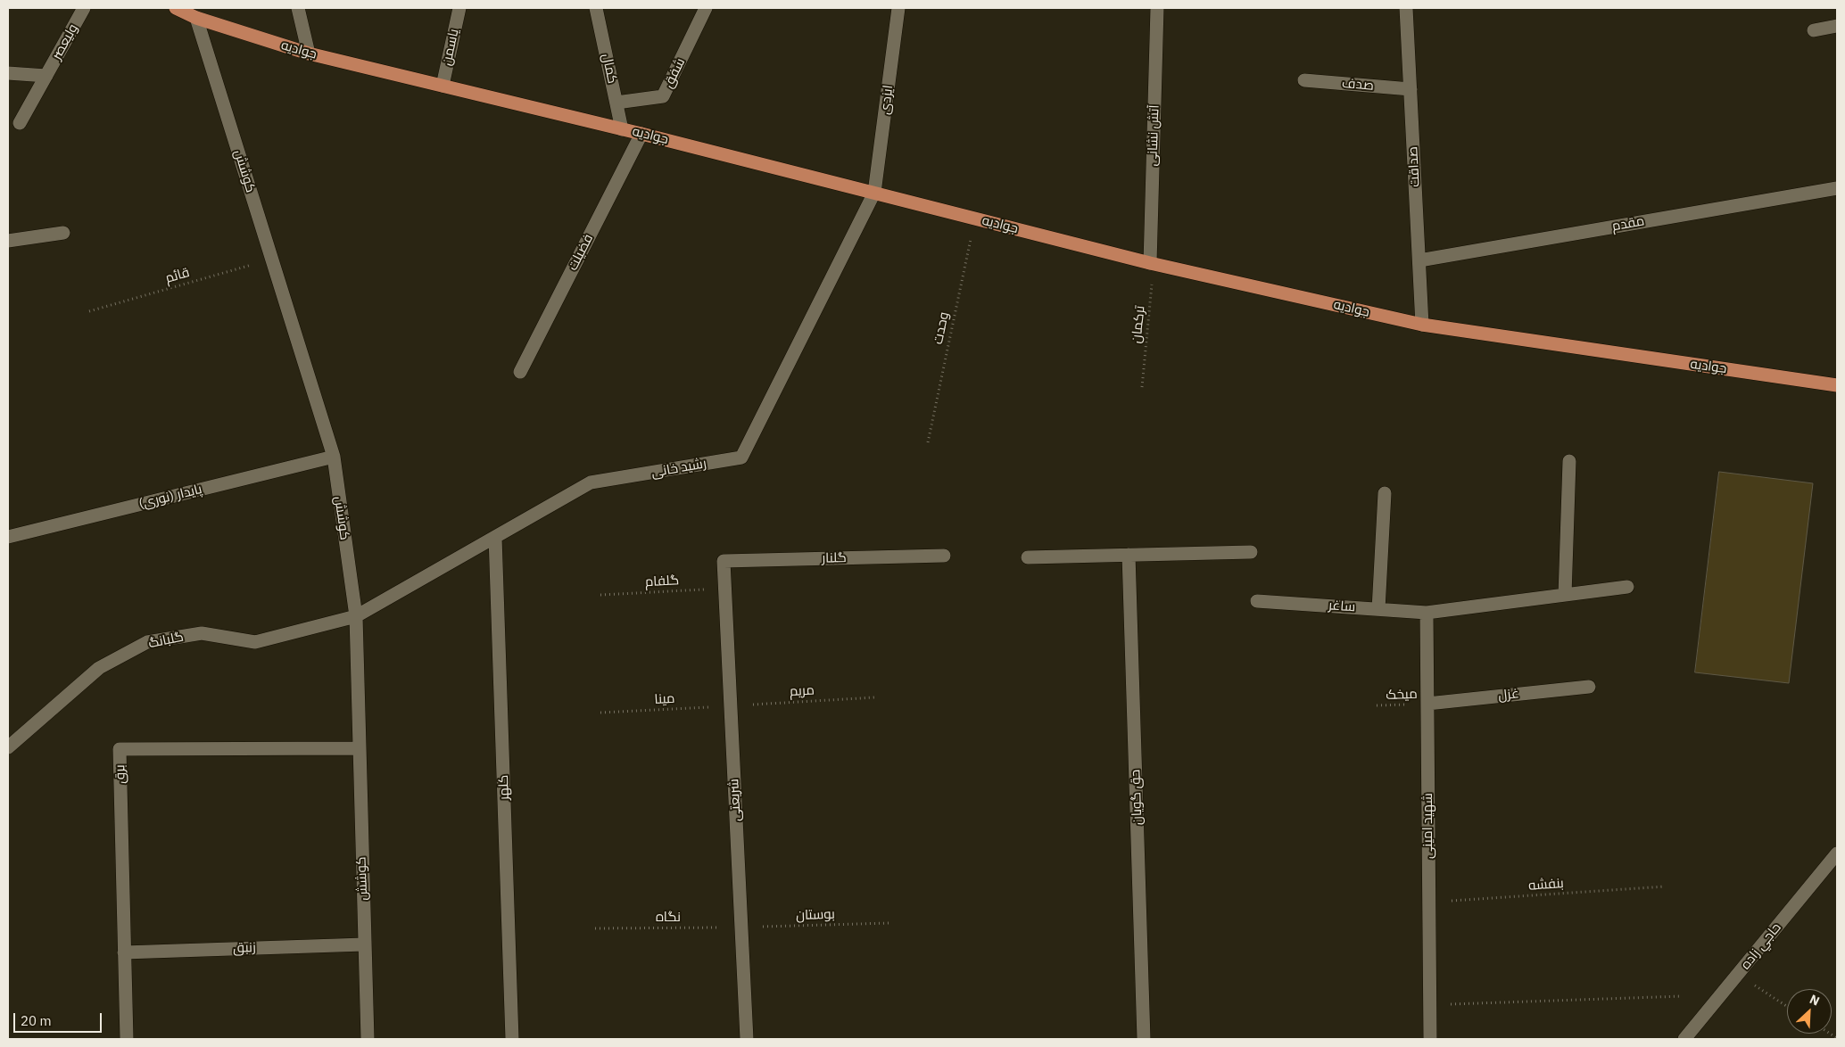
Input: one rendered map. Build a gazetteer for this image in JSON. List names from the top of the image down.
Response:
{
  "streets": {
    "main road": ["جوادیه"],
    "street": [
      "ولیعصر",
      "یاسمن",
      "کمال",
      "شفق",
      "صدف",
      "ایزدی",
      "آتش نشانی",
      "صداقت",
      "کوشش",
      "مقدم",
      "فضیلت",
      "رشید خانی",
      "پایدار (نوری)",
      "گلنار",
      "ساغر",
      "گلبانگ",
      "غزل",
      "برق",
      "کلهر",
      "حق گویان",
      "شریعتی",
      "شهید امینی",
      "حاجي زاده",
      "زنبق"
    ],
    "path": [
      "قائم",
      "ترکمان",
      "وحدت",
      "گلفام",
      "مریم",
      "میخک",
      "مینا",
      "بنفشه",
      "بوستان",
      "نگاه"
    ]
  },
  "crossings": [
    ["یاسمن", "جوادیه"],
    ["جوادیه", "کمال"],
    ["جوادیه", "ایزدی"],
    ["جوادیه", "آتش نشانی"],
    ["جوادیه", "صداقت"],
    ["جوادیه", "کوشش"],
    ["جوادیه", "فضیلت"],
    ["جوادیه", "ترکمان"],
    ["جوادیه", "وحدت"],
    ["جوادیه", "رشید خانی"],
    ["کمال", "شفق"],
    ["صدف", "صداقت"],
    ["ایزدی", "رشید خانی"],
    ["آتش نشانی", "ترکمان"],
    ["صداقت", "مقدم"],
    ["کوشش", "قائم"],
    ["کوشش", "رشید خانی"],
    ["کوشش", "پایدار (نوری)"],
    ["کوشش", "گلبانگ"],
    ["کوشش", "برق"],
    ["کوشش", "زنبق"],
    ["رشید خانی", "گلبانگ"],
    ["رشید خانی", "کلهر"],
    ["گلنار", "شریعتی"],
    ["گلفام", "شریعتی"],
    ["ساغر", "شهید امینی"],
    ["مریم", "مینا"],
    ["مریم", "شریعتی"],
    ["میخک", "غزل"],
    ["میخک", "شهید امینی"],
    ["غزل", "شهید امینی"],
    ["مینا", "شریعتی"],
    ["برق", "زنبق"],
    ["شریعتی", "بوستان"],
    ["شریعتی", "نگاه"],
    ["شهید امینی", "بنفشه"],
    ["بوستان", "نگاه"]
  ],
  "scale_bar": "20 m",
  "north": "top right"
}
